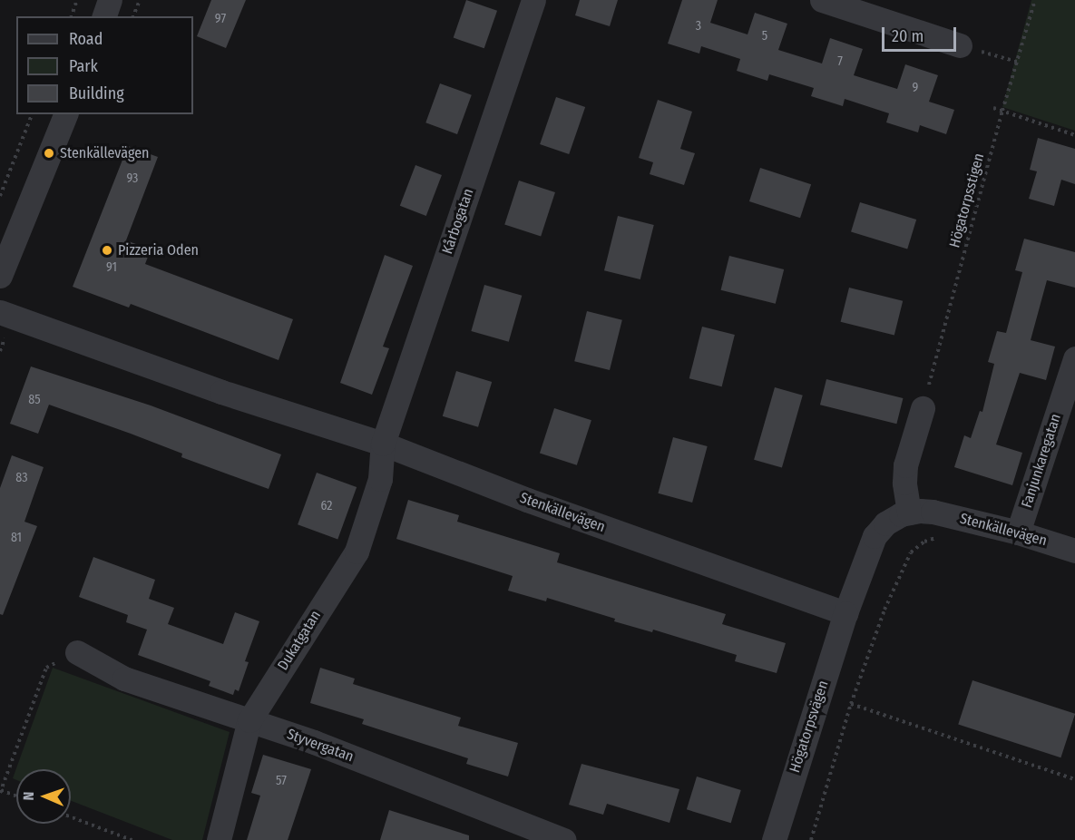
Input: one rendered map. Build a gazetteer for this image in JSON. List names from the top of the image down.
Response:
{
  "streets": {
    "street": [
      "Kårbogatan",
      "Fanjunkaregatan",
      "Stenkällevägen",
      "Dukatgatan",
      "Högatorpsvägen",
      "Styvergatan"
    ],
    "path": ["Högatorpsstigen"]
  },
  "crossings": [
    ["Kårbogatan", "Stenkällevägen"],
    ["Kårbogatan", "Dukatgatan"],
    ["Fanjunkaregatan", "Stenkällevägen"],
    ["Stenkällevägen", "Dukatgatan"],
    ["Stenkällevägen", "Högatorpsvägen"],
    ["Dukatgatan", "Styvergatan"]
  ],
  "places": ["Stenkällevägen", "Pizzeria Oden"],
  "house_numbers": [
    "97",
    "3",
    "5",
    "7",
    "9",
    "93",
    "91",
    "85",
    "83",
    "62",
    "81",
    "57"
  ],
  "legend": ["Road", "Park", "Building"],
  "scale_bar": "20 m",
  "north": "left"
}
